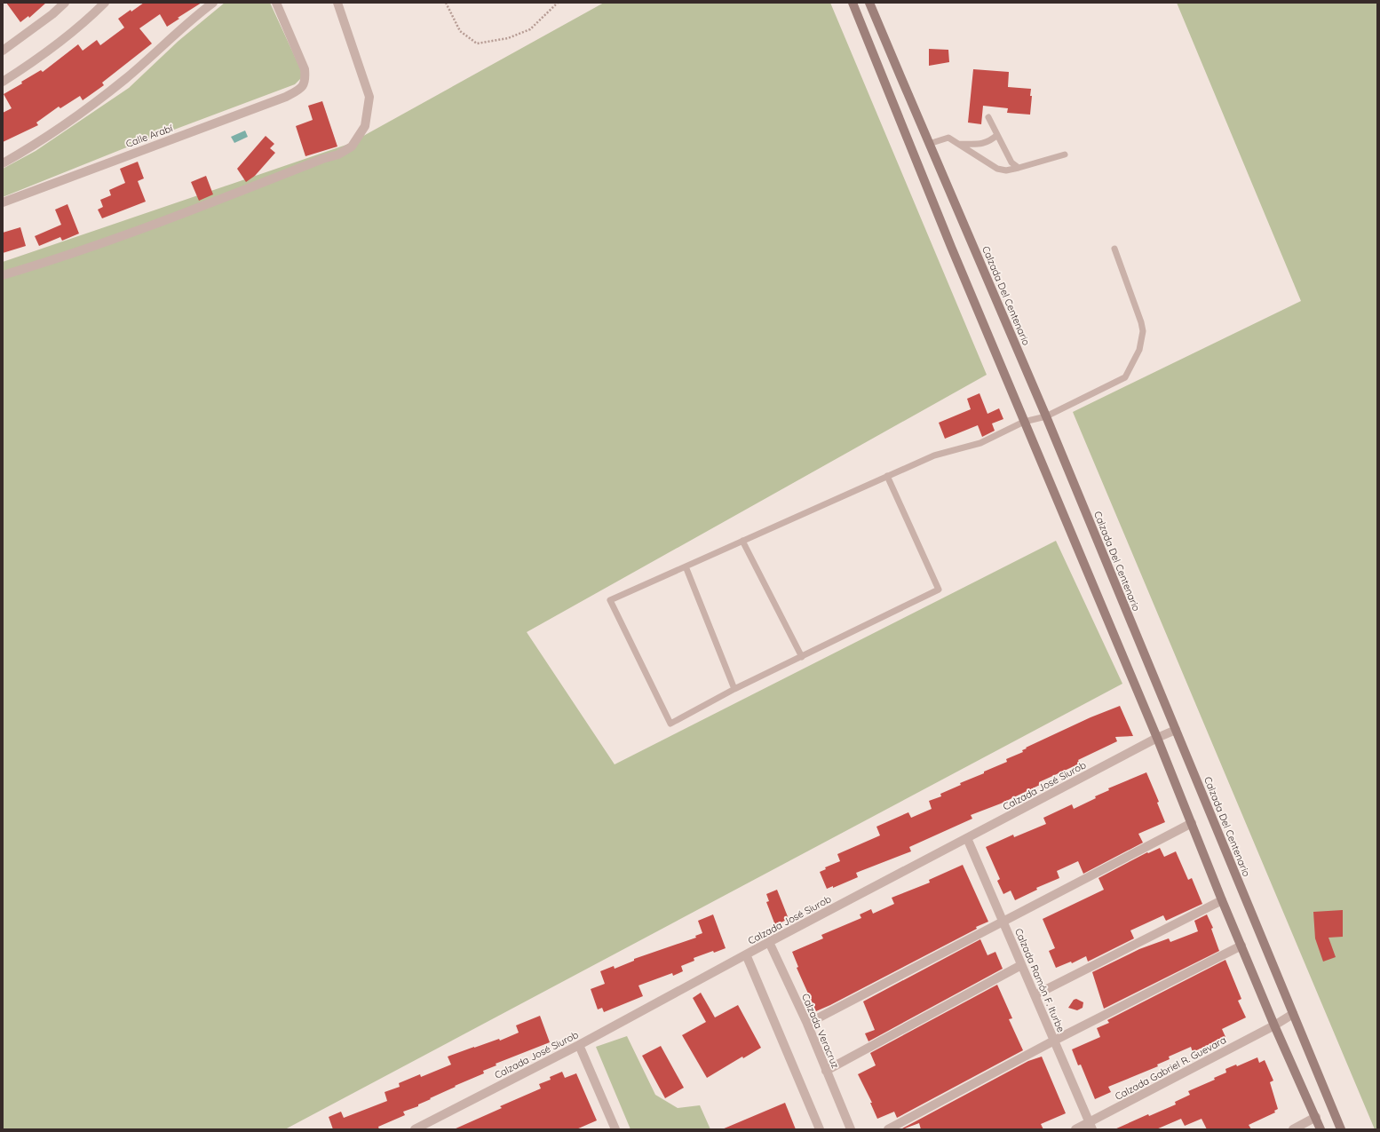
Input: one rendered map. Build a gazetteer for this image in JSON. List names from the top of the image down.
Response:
{
  "streets": {
    "main road": ["Calzada Del Centenario"],
    "street": [
      "Calle Arabí",
      "Calzada José Siurob",
      "Calzada Ramón F. Iturbe",
      "Calzada Veracruz",
      "Calzada Gabriel R. Guevara"
    ]
  },
  "crossings": [
    ["Calzada Del Centenario", "Calzada José Siurob"],
    ["Calzada Del Centenario", "Calzada Gabriel R. Guevara"],
    ["Calzada José Siurob", "Calzada Ramón F. Iturbe"],
    ["Calzada José Siurob", "Calzada Veracruz"],
    ["Calzada Ramón F. Iturbe", "Calzada Gabriel R. Guevara"]
  ]
}
